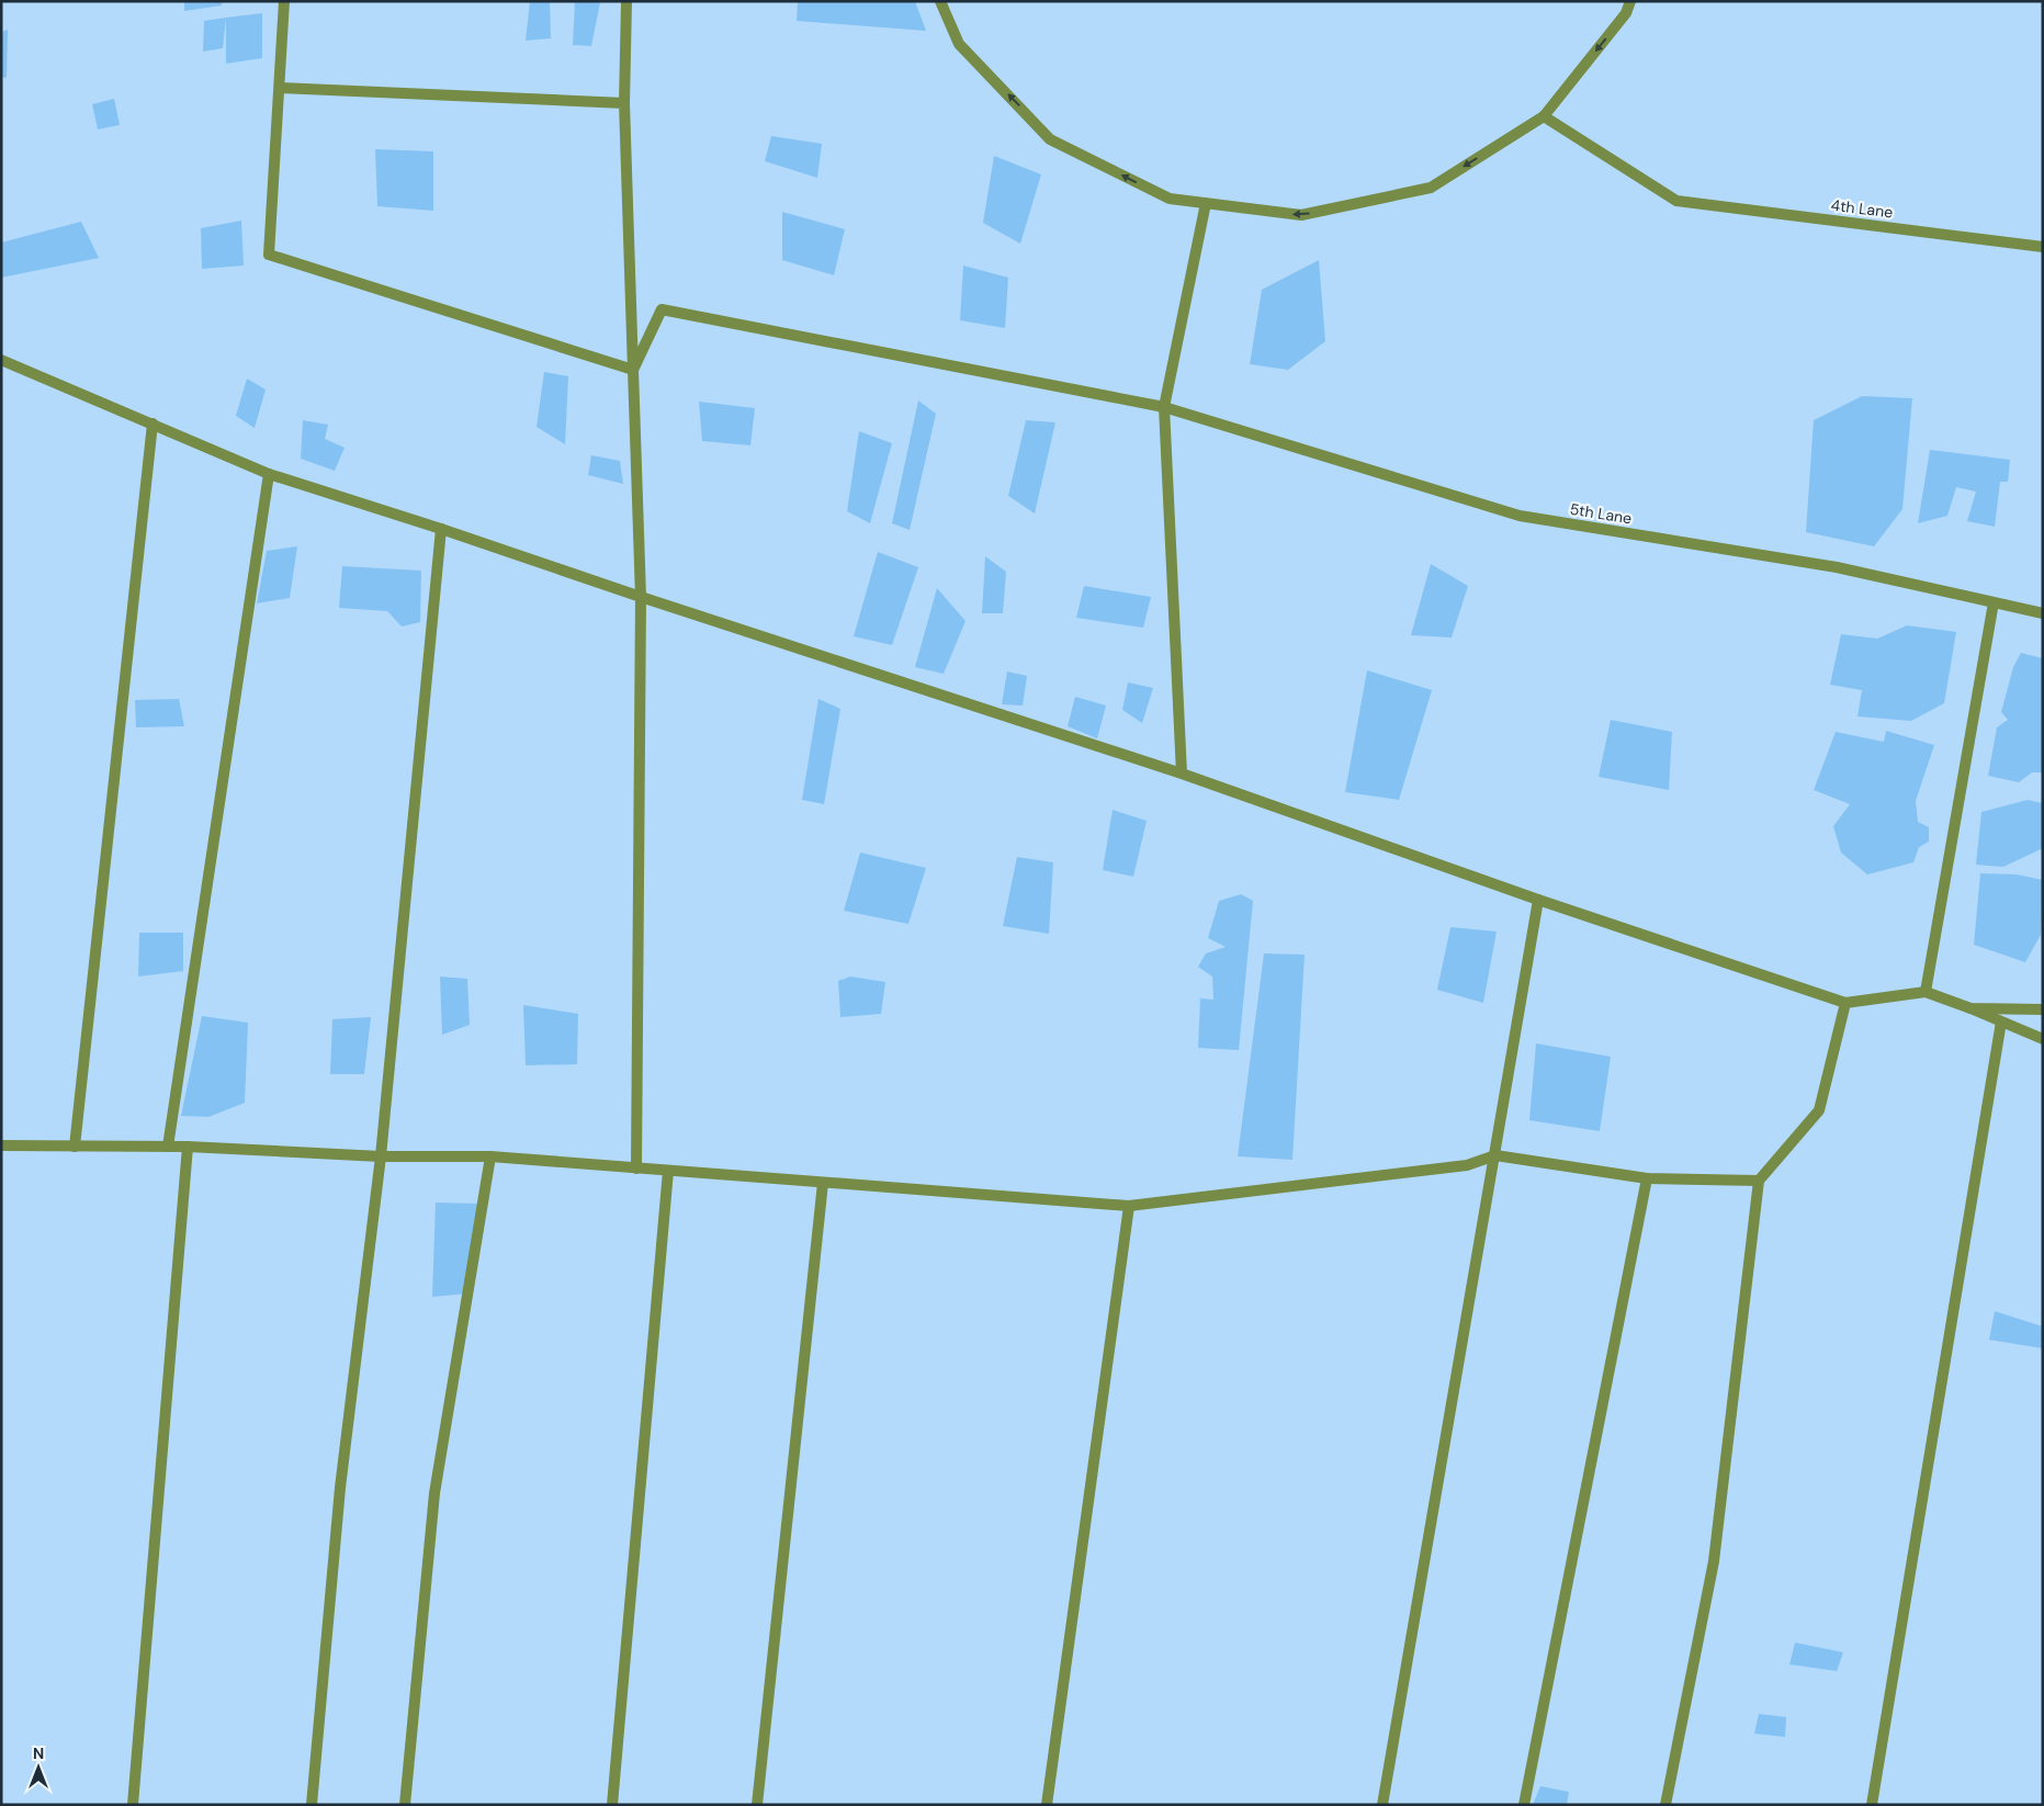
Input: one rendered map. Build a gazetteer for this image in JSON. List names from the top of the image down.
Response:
{
  "streets": {
    "street": ["4th Lane", "5th Lane"]
  },
  "north": "top"
}
